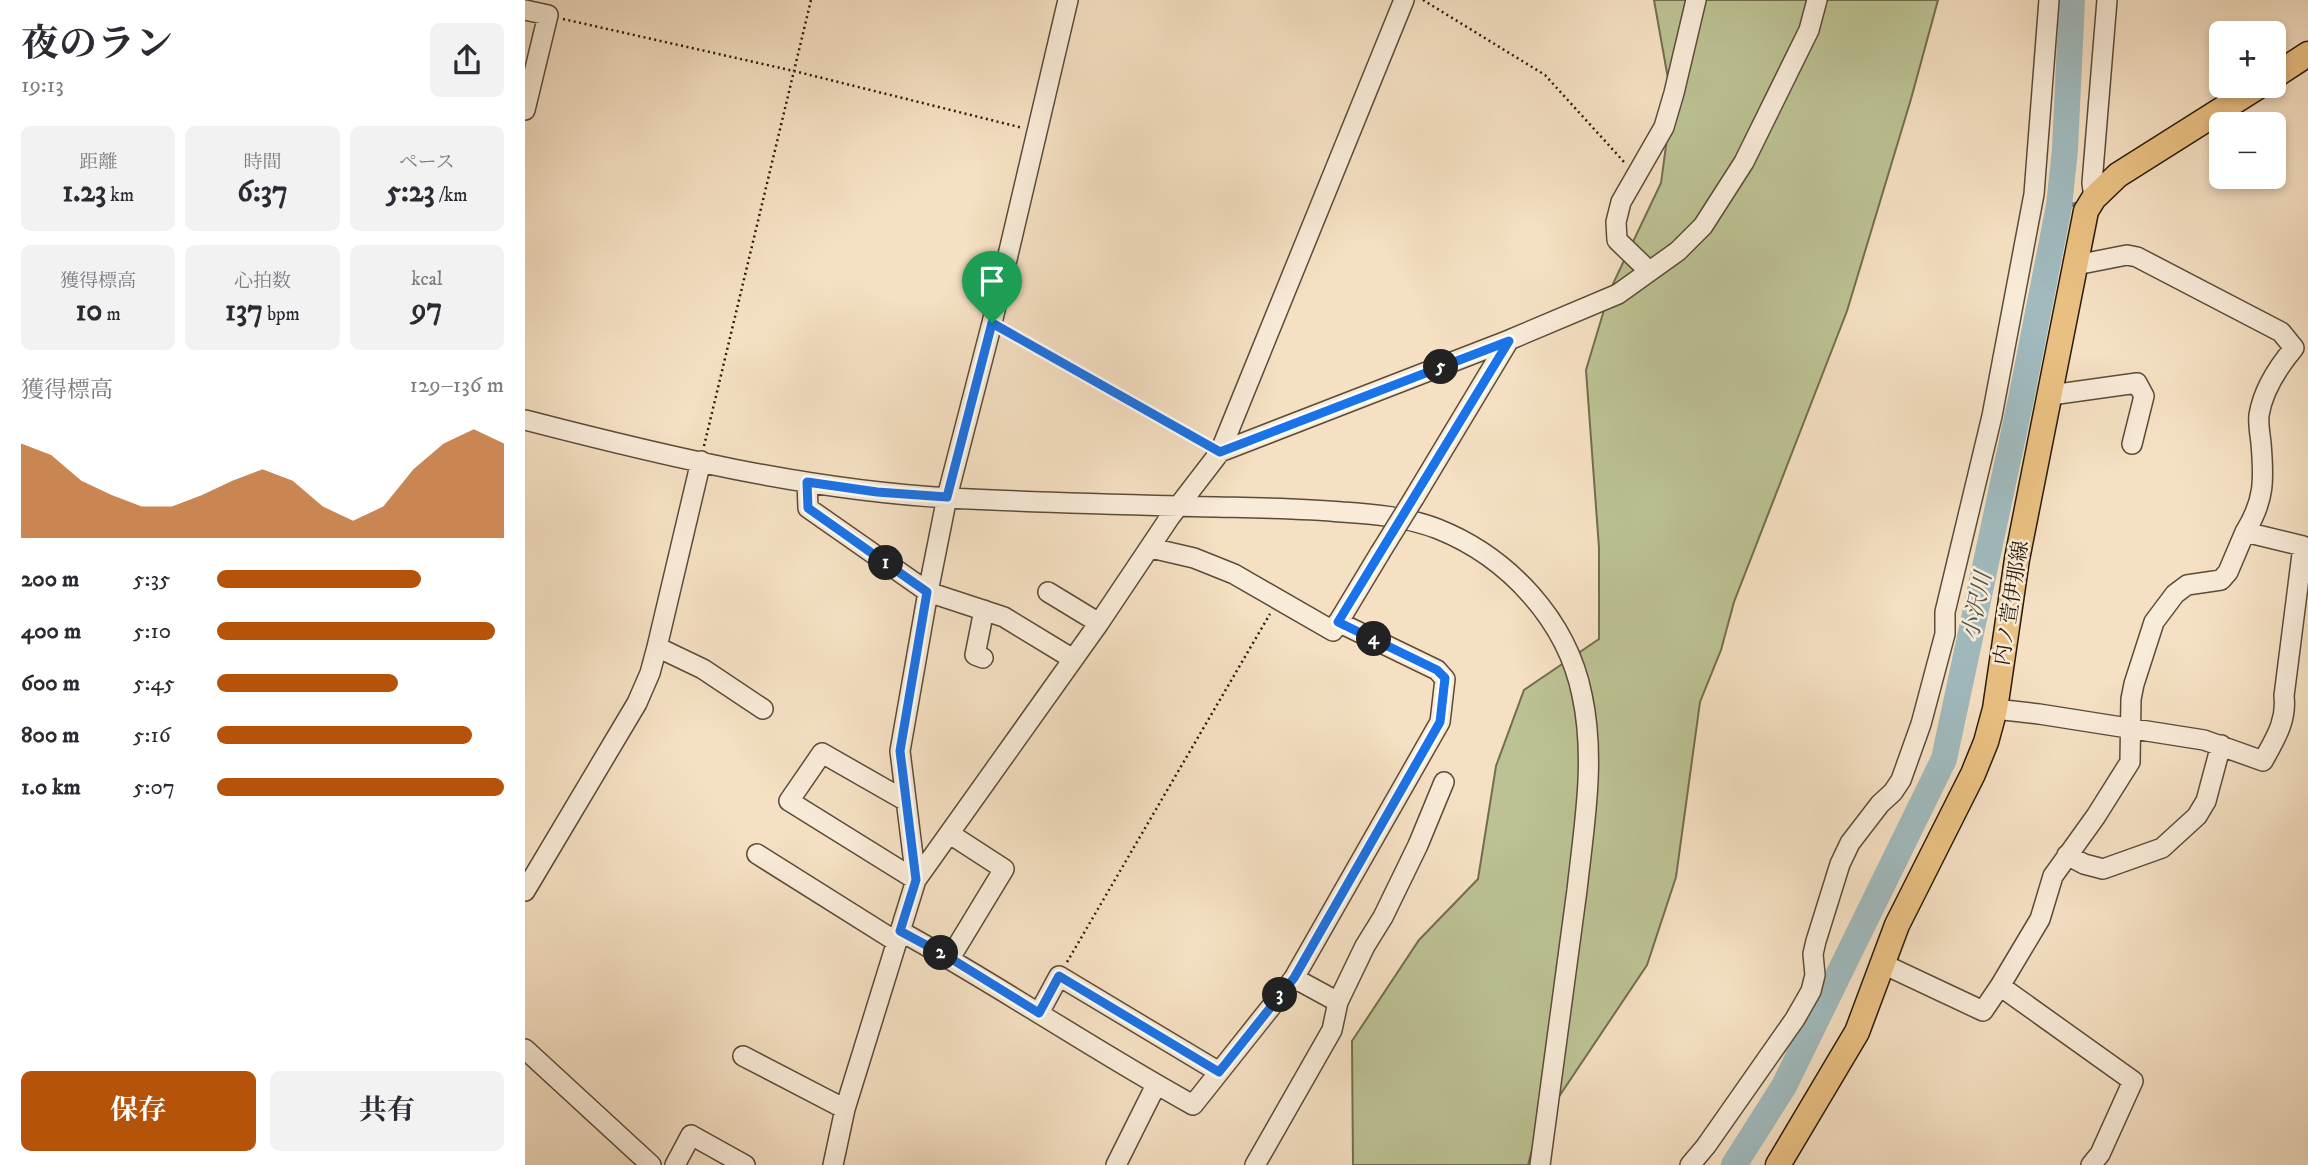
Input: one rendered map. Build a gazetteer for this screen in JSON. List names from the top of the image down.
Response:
{
  "streets": {
    "main road": ["内ノ萱伊那線"]
  },
  "water": ["小沢川"],
  "page": {
    "heading": ["夜のラン", "19:13"],
    "map_buttons": ["+", "−"],
    "stats": [
      ["距離", "1.23 km"],
      ["時間", "6:37"],
      ["ペース", "5:23 /km"],
      ["獲得標高", "10 m"],
      ["心拍数", "137 bpm"],
      ["kcal", "97"]
    ],
    "pins": [
      "5",
      "1",
      "4",
      "2",
      "3"
    ],
    "chart": ["獲得標高", "129–136 m"],
    "list": [
      {
        "name": "200 m",
        "note": "5:35"
      },
      {
        "name": "400 m",
        "note": "5:10"
      },
      {
        "name": "600 m",
        "note": "5:45"
      },
      {
        "name": "800 m",
        "note": "5:16"
      },
      {
        "name": "1.0 km",
        "note": "5:07"
      }
    ],
    "buttons": ["保存", "共有"]
  }
}
